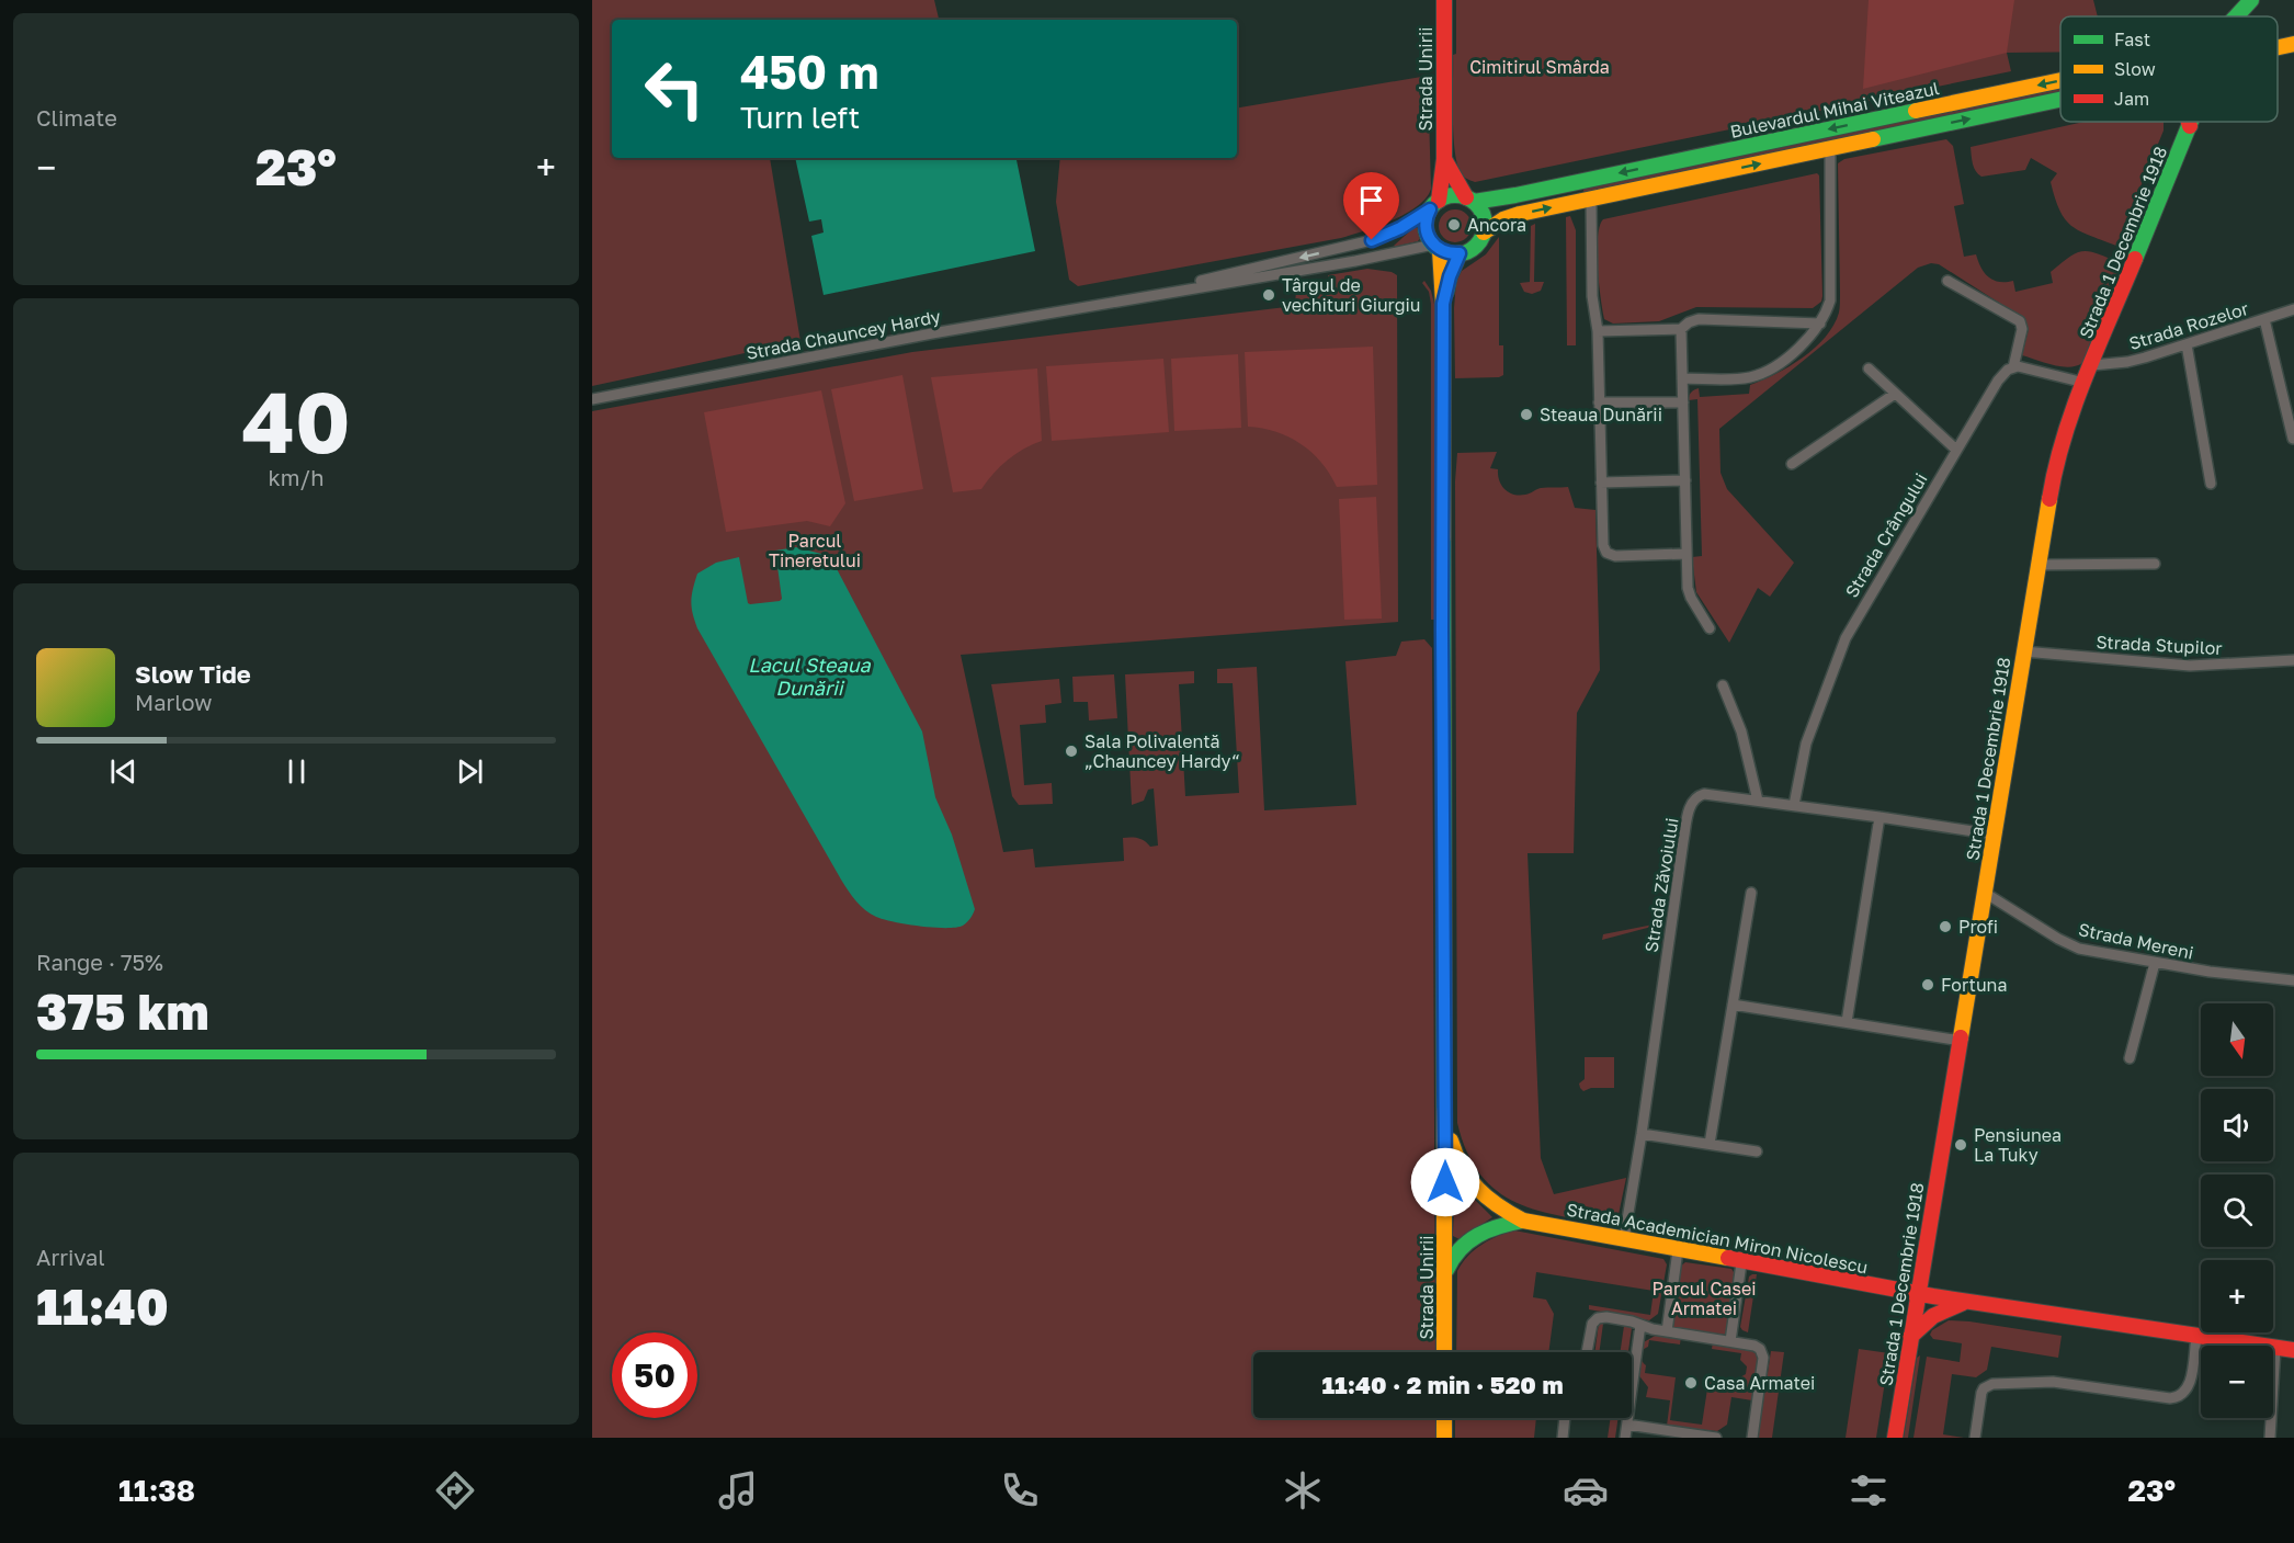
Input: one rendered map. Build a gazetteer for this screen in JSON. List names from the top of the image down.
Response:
{
  "streets": {
    "main road": [
      "Strada Unirii",
      "Bulevardul Mihai Viteazul",
      "Strada 1 Decembrie 1918",
      "Strada Academician Miron Nicolescu"
    ],
    "street": [
      "Strada Rozelor",
      "Strada Chauncey Hardy",
      "Strada Crângului",
      "Strada Stupilor",
      "Strada Zăvoiului",
      "Strada Mereni"
    ]
  },
  "crossings": [
    ["Strada Unirii", "Bulevardul Mihai Viteazul"],
    ["Strada Unirii", "Strada Chauncey Hardy"],
    ["Strada Unirii", "Strada Academician Miron Nicolescu"],
    ["Bulevardul Mihai Viteazul", "Strada Chauncey Hardy"],
    ["Strada 1 Decembrie 1918", "Strada Rozelor"],
    ["Strada 1 Decembrie 1918", "Strada Stupilor"],
    ["Strada 1 Decembrie 1918", "Strada Zăvoiului"],
    ["Strada 1 Decembrie 1918", "Strada Mereni"],
    ["Strada 1 Decembrie 1918", "Strada Academician Miron Nicolescu"],
    ["Strada Crângului", "Strada Zăvoiului"],
    ["Strada Zăvoiului", "Strada Academician Miron Nicolescu"]
  ],
  "water": ["Lacul Steaua Dunării"],
  "parks": ["Cimitirul Smârda", "Parcul Tineretului", "Parcul Casei Armatei"],
  "places": [
    "Ancora",
    "Târgul de vechituri Giurgiu",
    "Steaua Dunării",
    "Sala Polivalentă „Chauncey Hardy“",
    "Profi",
    "Fortuna",
    "Pensiunea La Tuky",
    "Casa Armatei"
  ],
  "legend": ["Fast", "Slow", "Jam"],
  "north": "bottom",
  "page": {
    "tile": [
      "Climate",
      ["40", "km/h"],
      ["Range · 75%", "375 km"],
      ["Arrival", "11:40"]
    ],
    "turn": ["450 m", "Turn left"],
    "heat": ["−", "23°", "+"],
    "song": ["Slow Tide", "Marlow"],
    "map_buttons": ["+", "−"],
    "limit": "50",
    "trip": "11:40 · 2 min · 520 m",
    "tabs": ["11:38", "23°"]
  }
}
